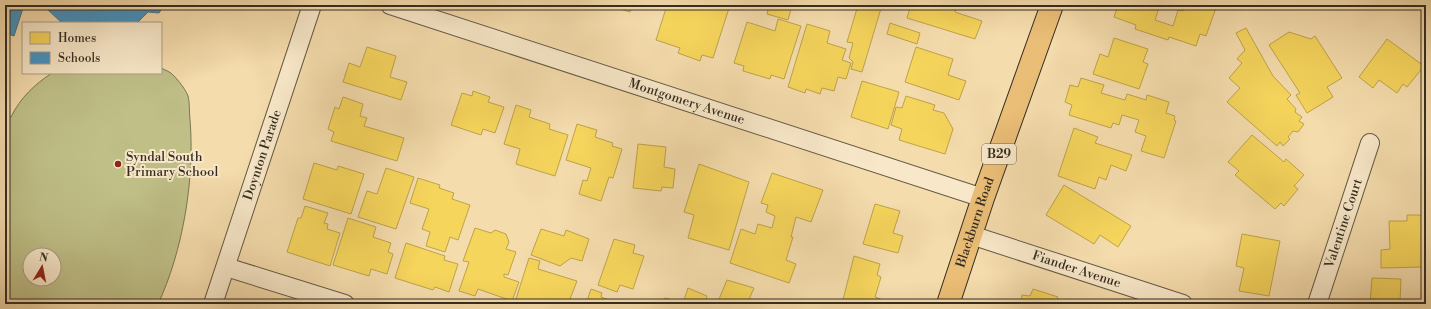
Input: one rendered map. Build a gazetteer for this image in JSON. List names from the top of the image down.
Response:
{
  "streets": {
    "main road": ["B29", "Blackburn Road"],
    "street": [
      "Montgomery Avenue",
      "Doynton Parade",
      "Valentine Court",
      "Fiander Avenue"
    ]
  },
  "crossings": [
    ["Montgomery Avenue", "Blackburn Road"],
    ["Blackburn Road", "Fiander Avenue"]
  ],
  "places": ["Syndal South Primary School"],
  "legend": ["Homes", "Schools"],
  "north": "top"
}
